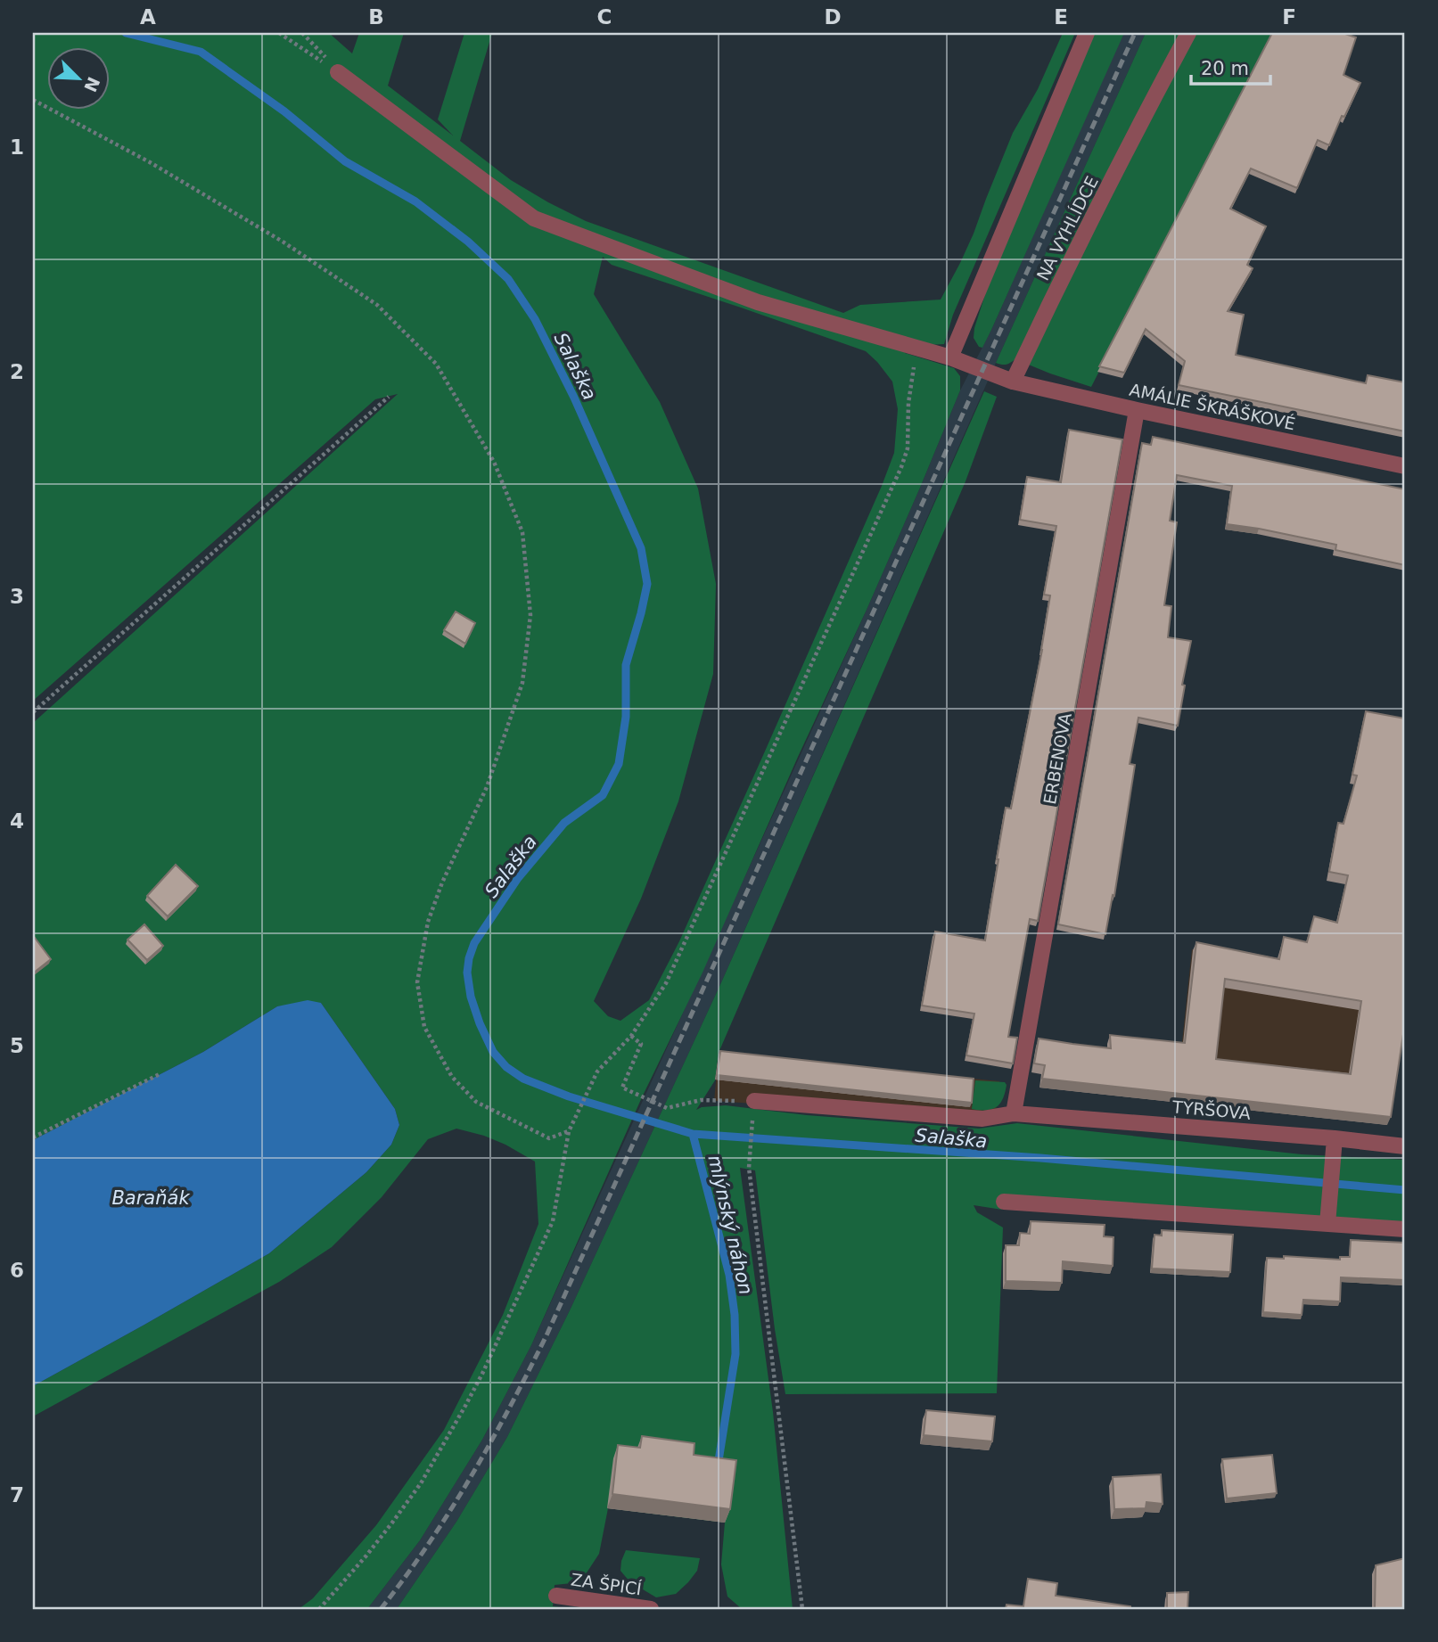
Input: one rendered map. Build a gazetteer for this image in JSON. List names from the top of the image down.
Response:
{
  "streets": {
    "street": [
      "NA VYHLÍDCE",
      "AMÁLIE ŠKRÁŠKOVÉ",
      "ERBENOVA",
      "TYRŠOVA",
      "ZA ŠPICÍ"
    ]
  },
  "crossings": [
    ["NA VYHLÍDCE", "AMÁLIE ŠKRÁŠKOVÉ"],
    ["AMÁLIE ŠKRÁŠKOVÉ", "ERBENOVA"],
    ["ERBENOVA", "TYRŠOVA"]
  ],
  "water": ["Salaška", "Baraňák", "mlýnský náhon"],
  "scale_bar": "20 m",
  "north": "bottom right",
  "grid": {
    "columns": [
      "A",
      "B",
      "C",
      "D",
      "E",
      "F"
    ],
    "rows": [
      "1",
      "2",
      "3",
      "4",
      "5",
      "6",
      "7"
    ]
  }
}
